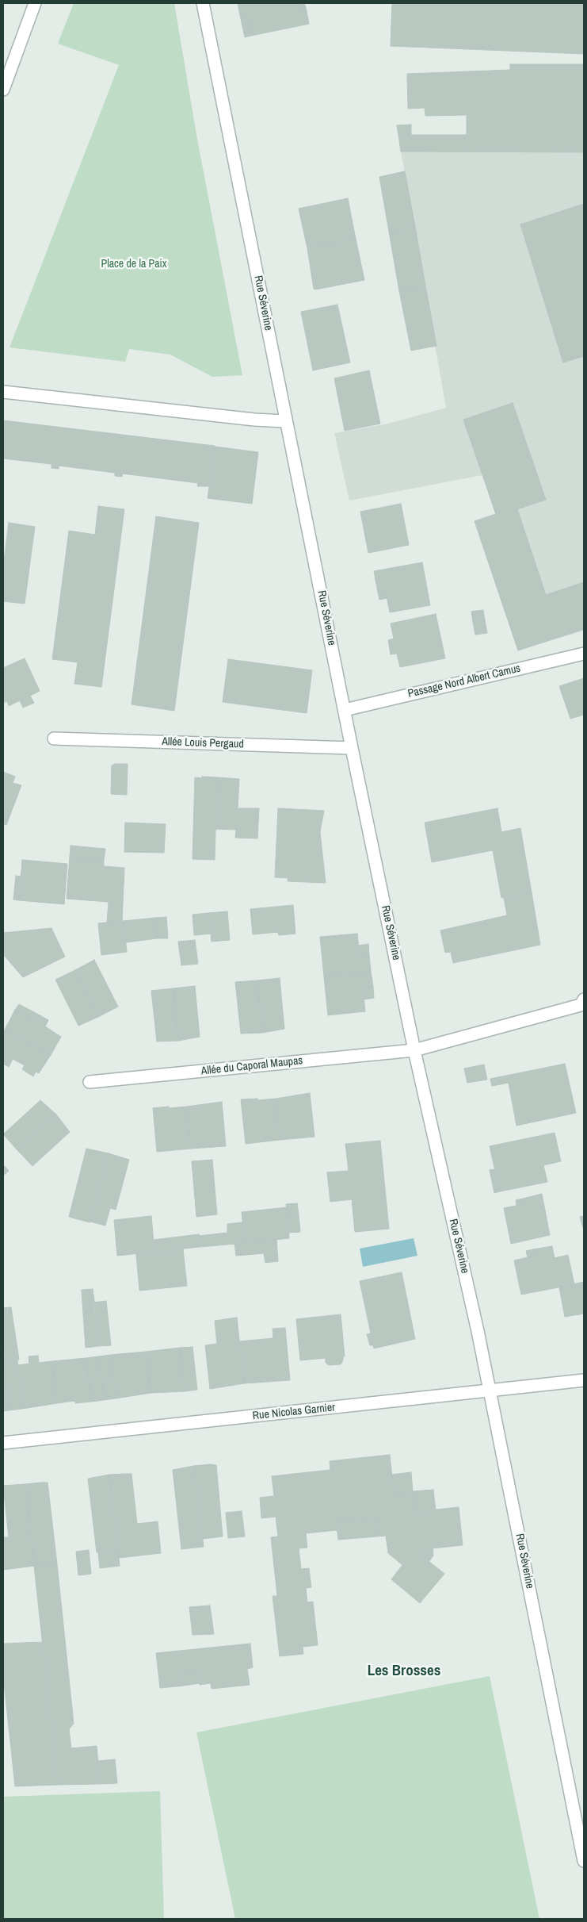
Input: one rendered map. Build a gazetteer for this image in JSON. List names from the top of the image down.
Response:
{
  "streets": {
    "street": [
      "Rue Séverine",
      "Passage Nord Albert Camus",
      "Allée Louis Pergaud",
      "Allée du Caporal Maupas",
      "Rue Nicolas Garnier"
    ]
  },
  "crossings": [
    ["Rue Séverine", "Passage Nord Albert Camus"],
    ["Rue Séverine", "Allée Louis Pergaud"],
    ["Rue Séverine", "Allée du Caporal Maupas"],
    ["Rue Séverine", "Rue Nicolas Garnier"]
  ],
  "districts": ["Les Brosses"],
  "parks": ["Place de la Paix"]
}
